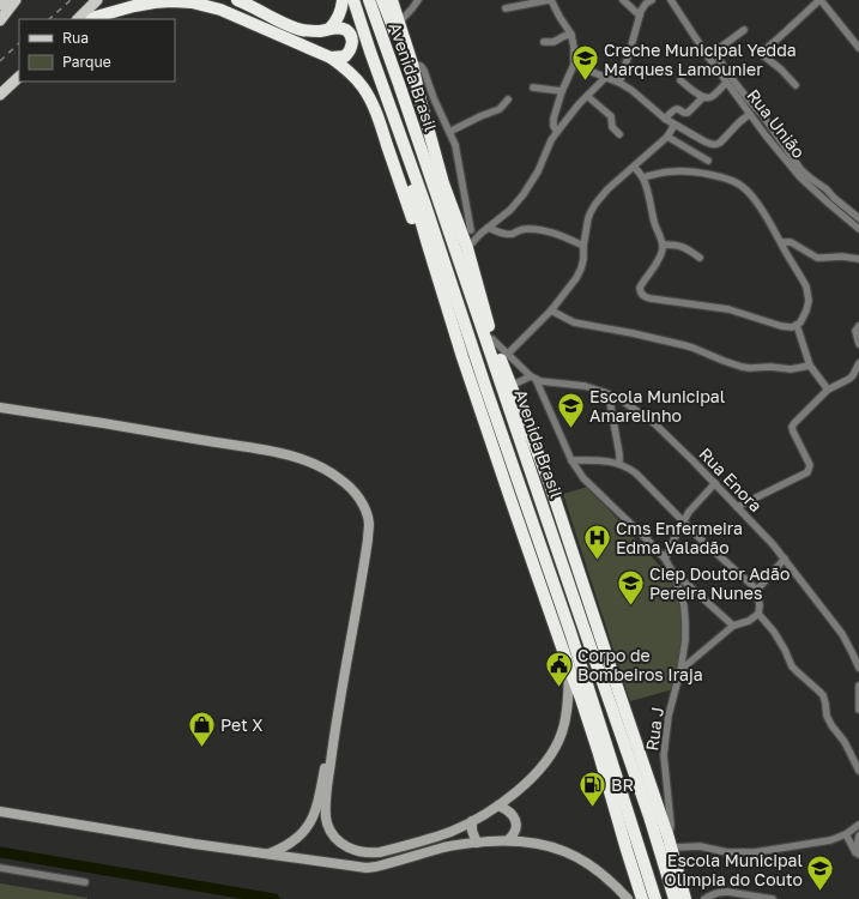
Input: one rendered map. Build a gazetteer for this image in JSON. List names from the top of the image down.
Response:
{
  "streets": {
    "highway": ["Avenida Brasil"],
    "street": ["Rua União", "Rua Enora", "Rua J"]
  },
  "crossings": [
    ["Avenida Brasil", "Rua J"],
    ["Rua Enora", "Rua J"]
  ],
  "places": {
    "school or university": [
      "Creche Municipal Yedda Marques Lamounier",
      "Escola Municipal Amarelinho",
      "Ciep Doutor Adão Pereira Nunes",
      "Escola Municipal Olimpia do Couto"
    ],
    "hospital": ["Cms Enfermeira Edma Valadão"],
    "public building": ["Corpo de Bombeiros Iraja"],
    "shop": ["Pet X"],
    "fuel station": ["BR"]
  },
  "legend": ["Rua", "Parque"]
}
